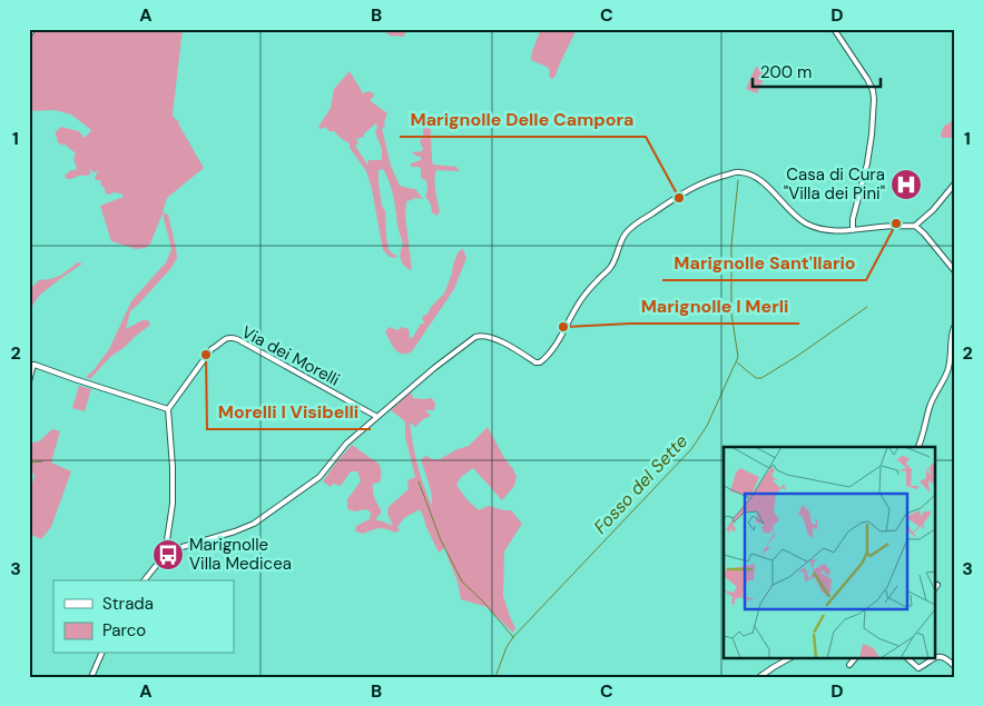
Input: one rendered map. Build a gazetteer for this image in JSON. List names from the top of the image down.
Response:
{
  "streets": {
    "street": ["Via dei Morelli"]
  },
  "water": ["Fosso del Sette"],
  "places": {
    "hospital": ["Casa di Cura \"Villa dei Pini\""],
    "other": [
      "Marignolle Delle Campora",
      "Marignolle Sant'Ilario",
      "Marignolle I Merli",
      "Morelli I Visibelli"
    ],
    "bus stop": ["Marignolle Villa Medicea"]
  },
  "legend": ["Strada", "Parco"],
  "scale_bar": "200 m",
  "grid": {
    "columns": [
      "A",
      "B",
      "C",
      "D"
    ],
    "rows": ["1", "2", "3"]
  }
}
